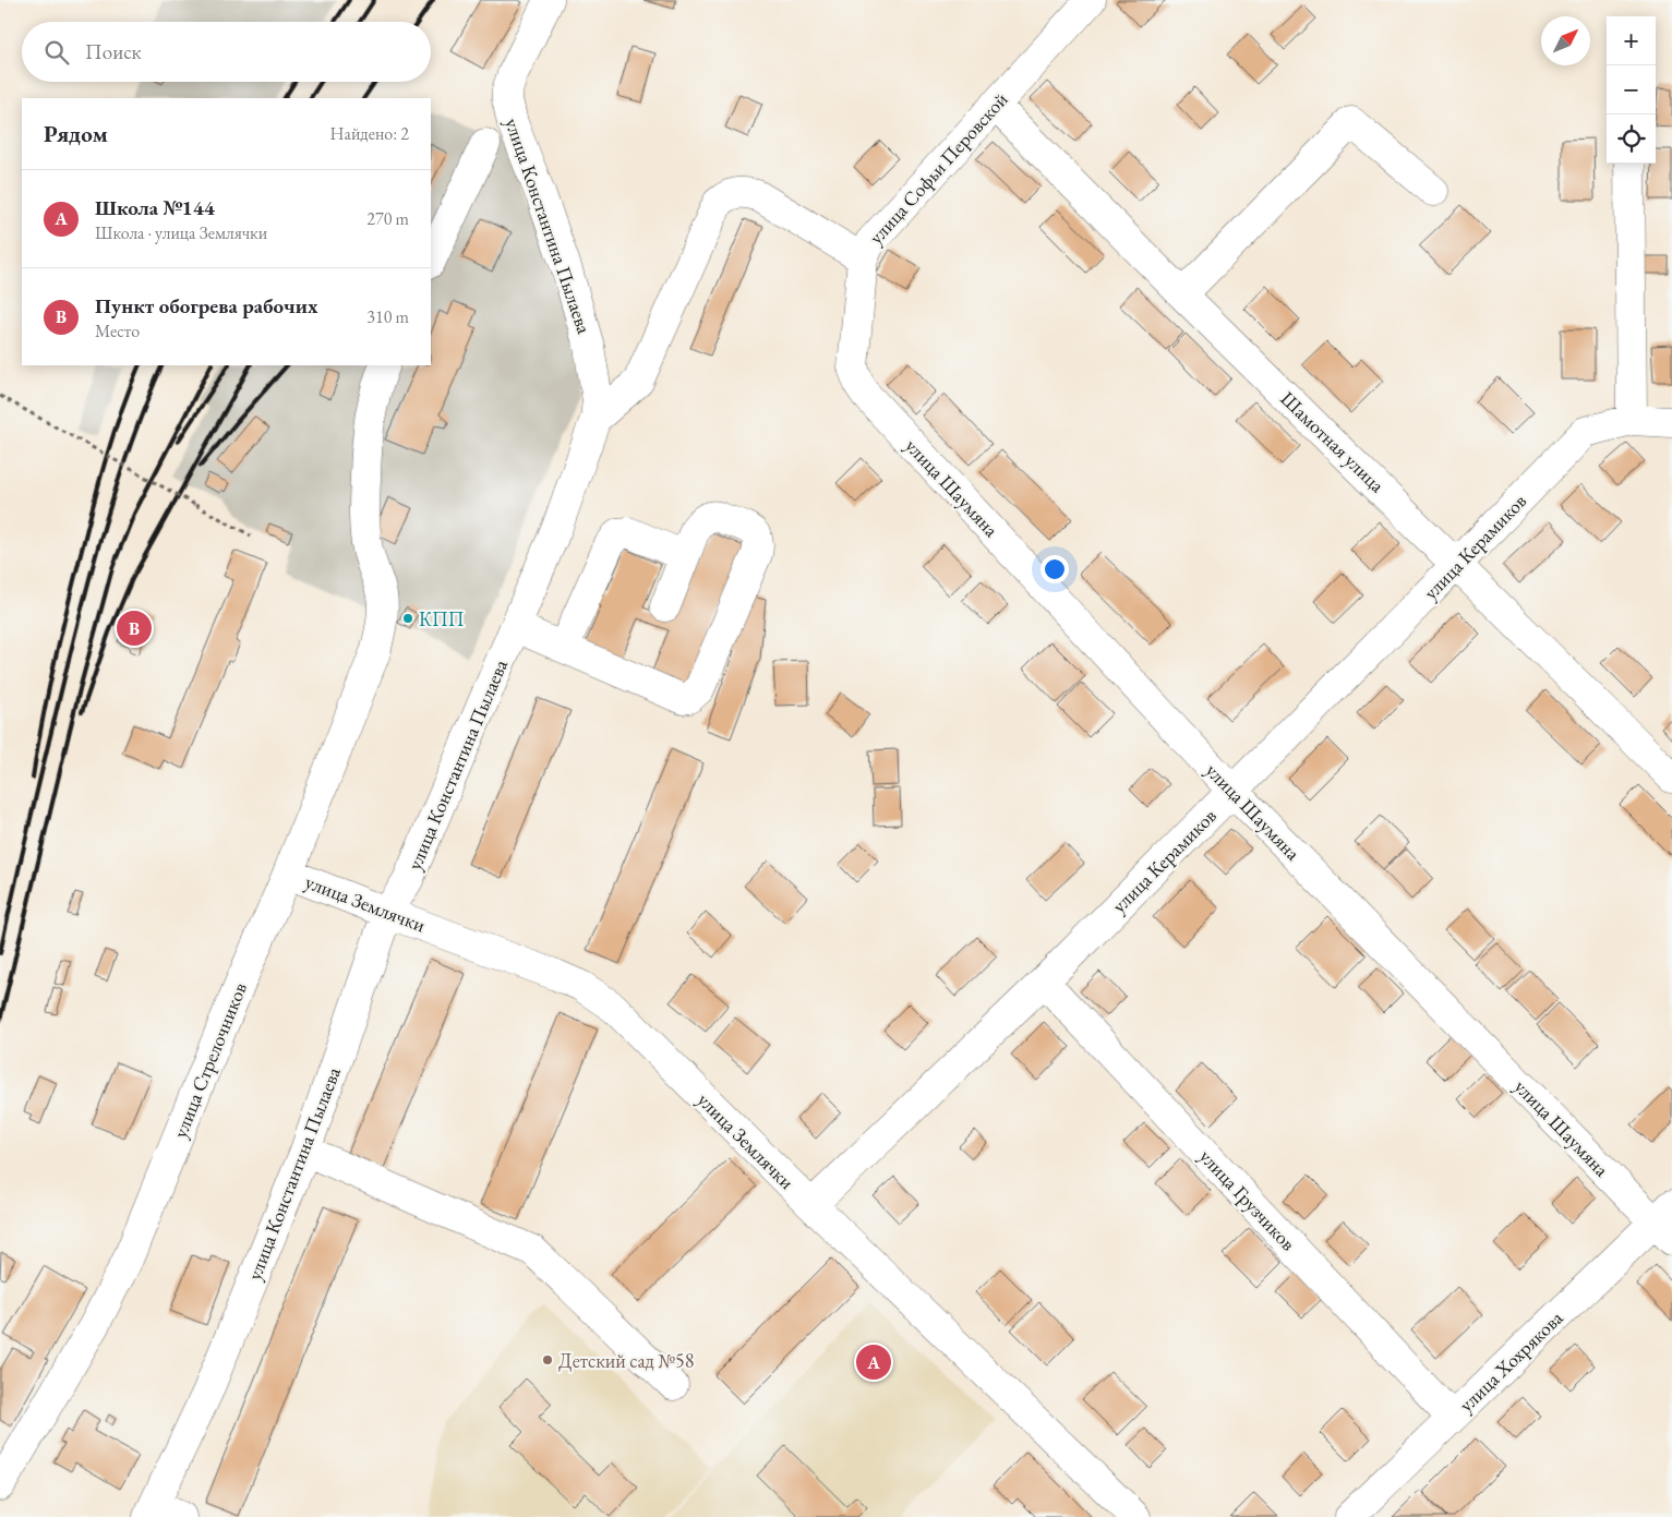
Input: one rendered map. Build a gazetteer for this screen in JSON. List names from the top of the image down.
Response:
{
  "streets": {
    "street": [
      "улица Софьи Перовской",
      "улица Константина Пылаева",
      "Шамотная улица",
      "улица Шаумяна",
      "улица Керамиков",
      "улица Землячки",
      "улица Стрелочников",
      "улица Грузчиков",
      "улица Хохрякова"
    ]
  },
  "crossings": [
    ["улица Софьи Перовской", "Шамотная улица"],
    ["улица Софьи Перовской", "улица Шаумяна"],
    ["улица Константина Пылаева", "улица Землячки"],
    ["Шамотная улица", "улица Керамиков"],
    ["улица Шаумяна", "улица Керамиков"],
    ["улица Шаумяна", "улица Хохрякова"],
    ["улица Керамиков", "улица Землячки"],
    ["улица Керамиков", "улица Грузчиков"],
    ["улица Землячки", "улица Стрелочников"],
    ["улица Грузчиков", "улица Хохрякова"]
  ],
  "places": ["КПП", "Детский сад №58"],
  "north": "top right",
  "page": {
    "map_buttons": ["+", "−"],
    "search": "Поиск",
    "heading": ["Рядом", "Найдено: 2"],
    "list": [
      {
        "mark": "A",
        "name": "Школа №144",
        "note": "Школа · улица Землячки",
        "value": "270 m"
      },
      {
        "mark": "B",
        "name": "Пункт обогрева рабочих",
        "note": "Место",
        "value": "310 m"
      }
    ],
    "pins": ["B", "A"]
  }
}
